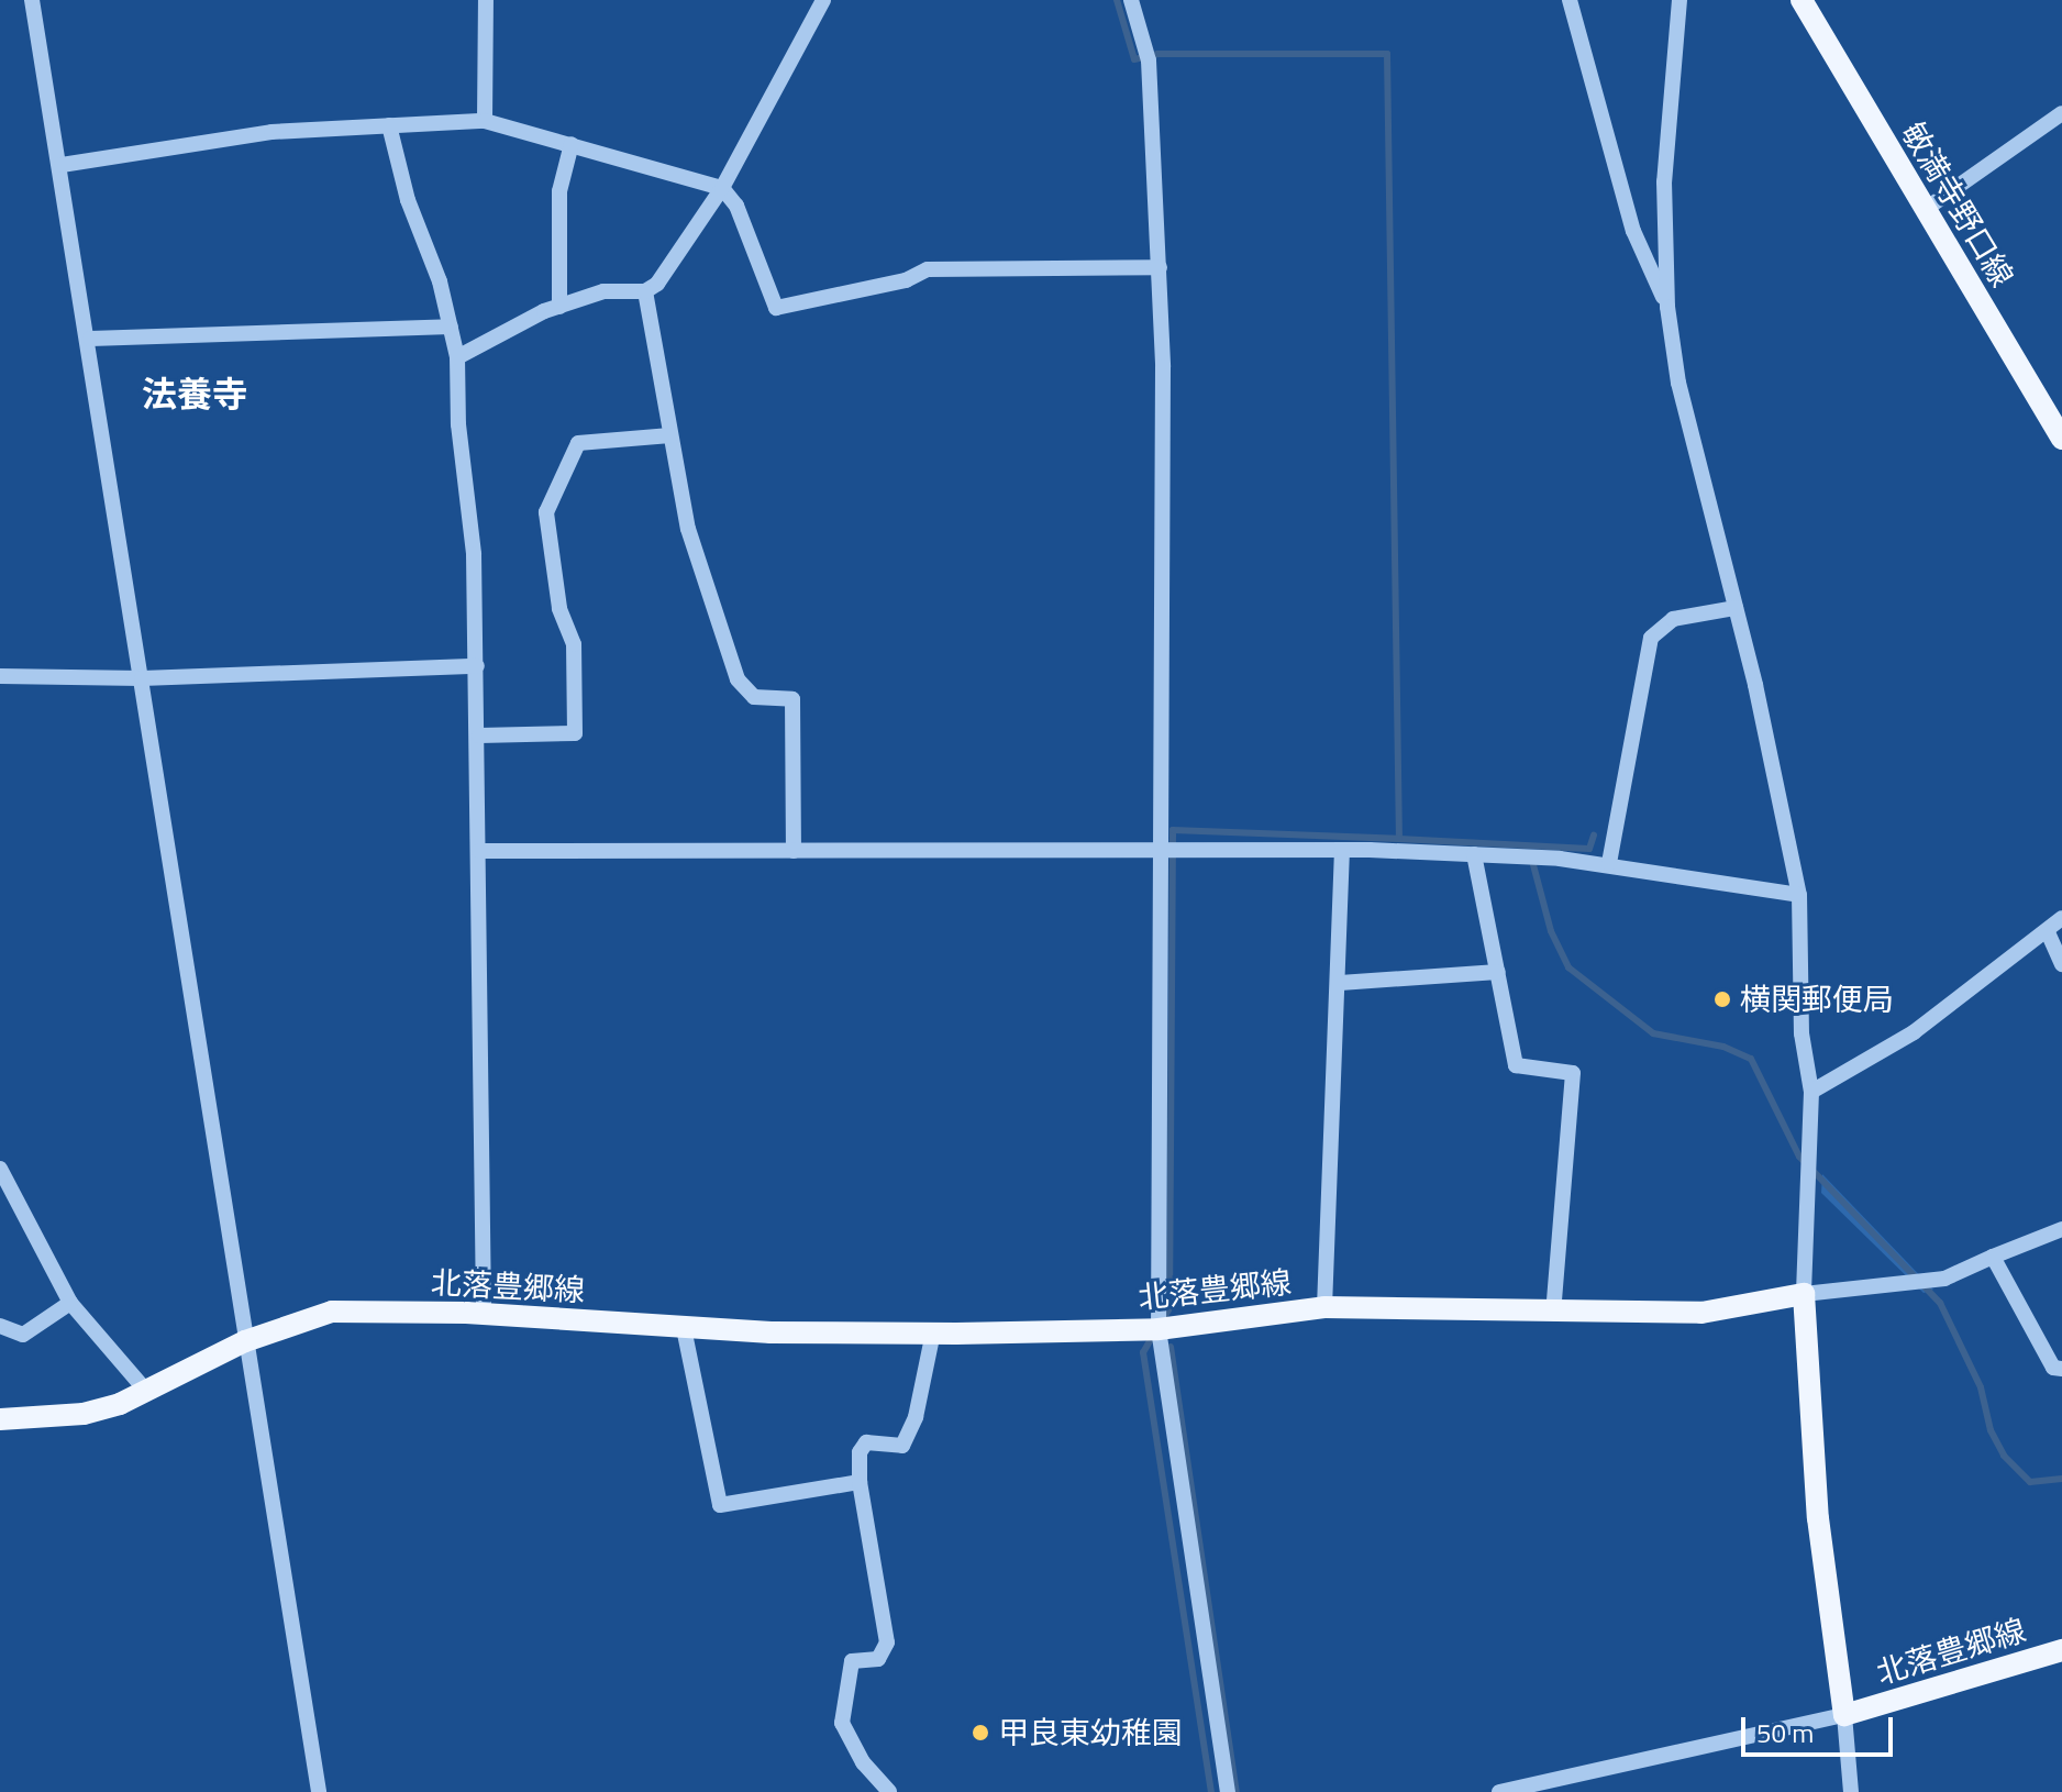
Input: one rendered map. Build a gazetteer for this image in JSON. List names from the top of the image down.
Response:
{
  "streets": {
    "main road": ["敏満寺野口線", "北落豊郷線"]
  },
  "districts": ["法養寺"],
  "places": ["横関郵便局", "甲良東幼稚園"],
  "scale_bar": "50 m"
}
